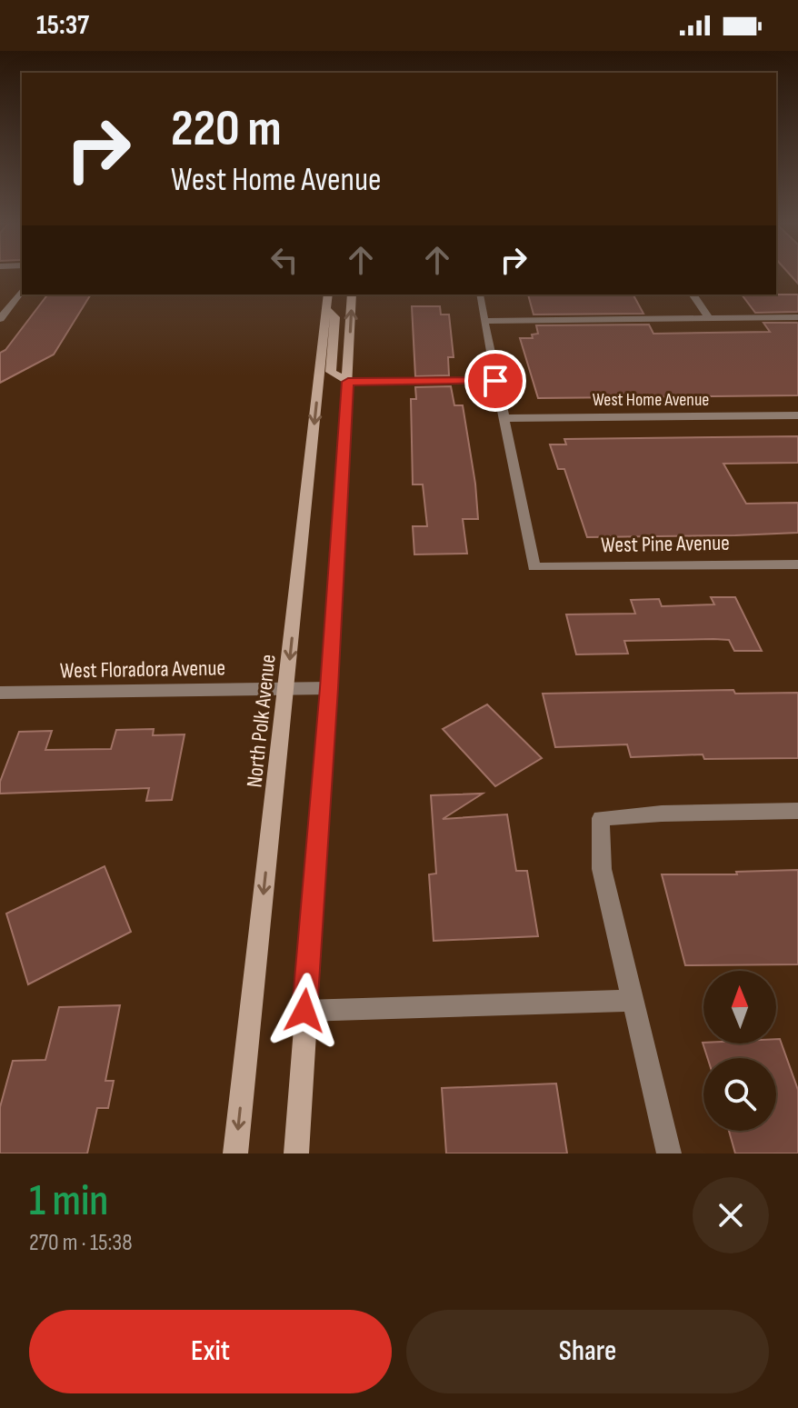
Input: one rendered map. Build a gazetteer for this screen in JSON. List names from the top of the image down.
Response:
{
  "streets": {
    "main road": ["North Polk Avenue"],
    "street": ["West Home Avenue", "West Pine Avenue", "West Floradora Avenue"]
  },
  "crossings": [
    ["West Home Avenue", "West Pine Avenue"],
    ["West Floradora Avenue", "North Polk Avenue"]
  ],
  "north": "top",
  "page": {
    "status": "15:37",
    "turn": ["220 m", "West Home Avenue"],
    "heading": ["1 min", "270 m · 15:38"],
    "buttons": ["Exit", "Share"]
  }
}
